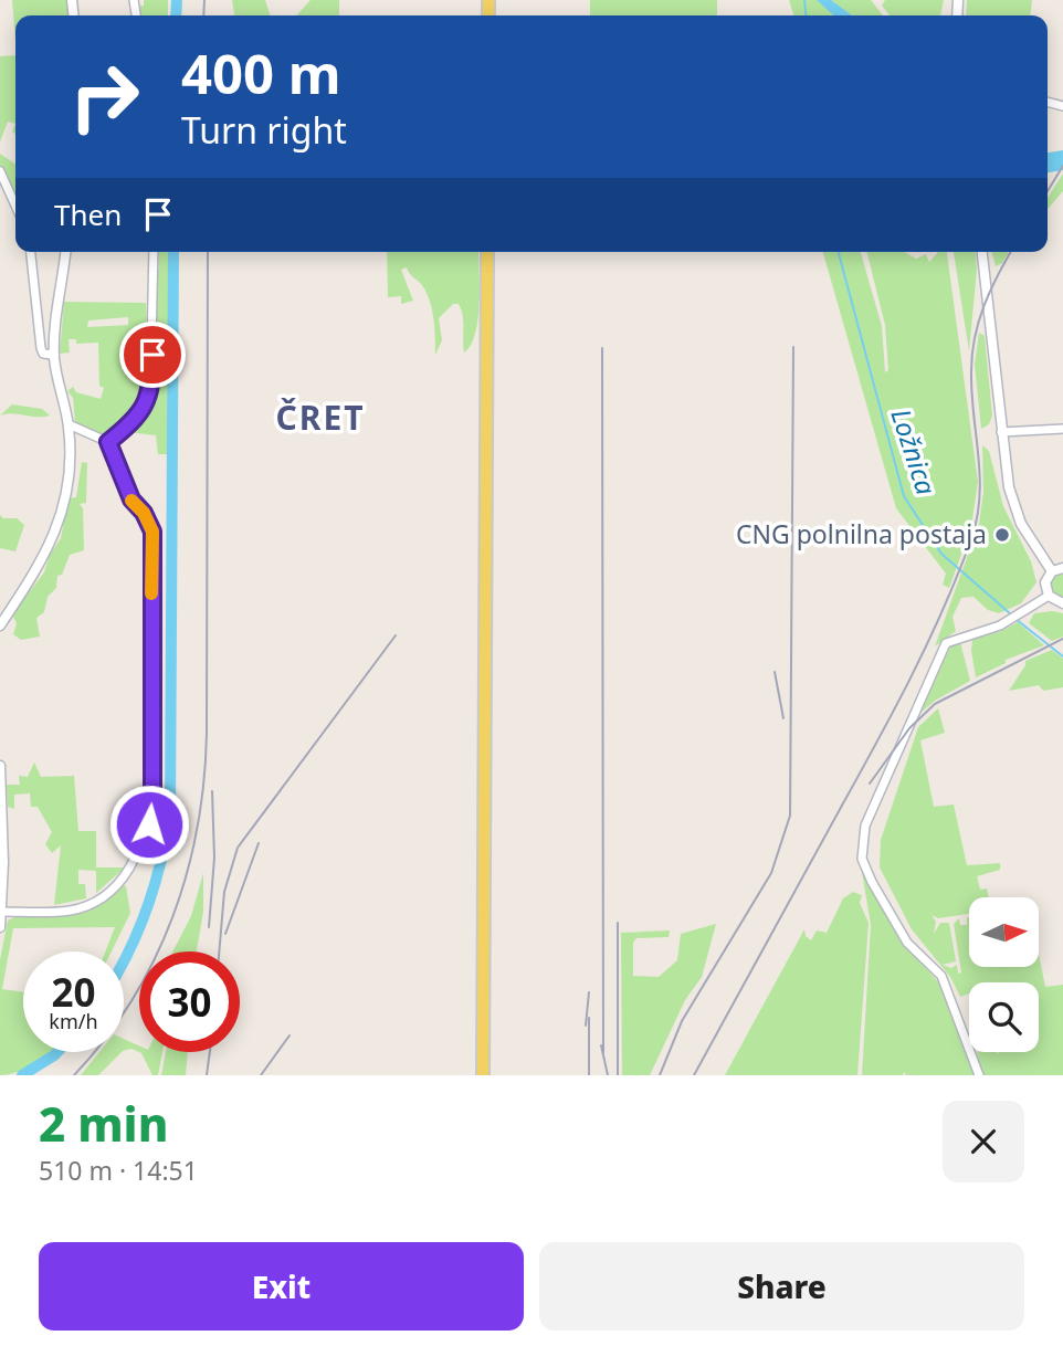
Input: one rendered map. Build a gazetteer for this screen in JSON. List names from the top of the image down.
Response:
{
  "districts": ["ČRET"],
  "water": ["Ložnica"],
  "places": ["CNG polnilna postaja"],
  "north": "right",
  "page": {
    "turn": ["400 m", "Turn right"],
    "then": "Then",
    "speed": "20 km/h",
    "limit": "30",
    "heading": ["2 min", "510 m · 14:51"],
    "buttons": ["Exit", "Share"]
  }
}
